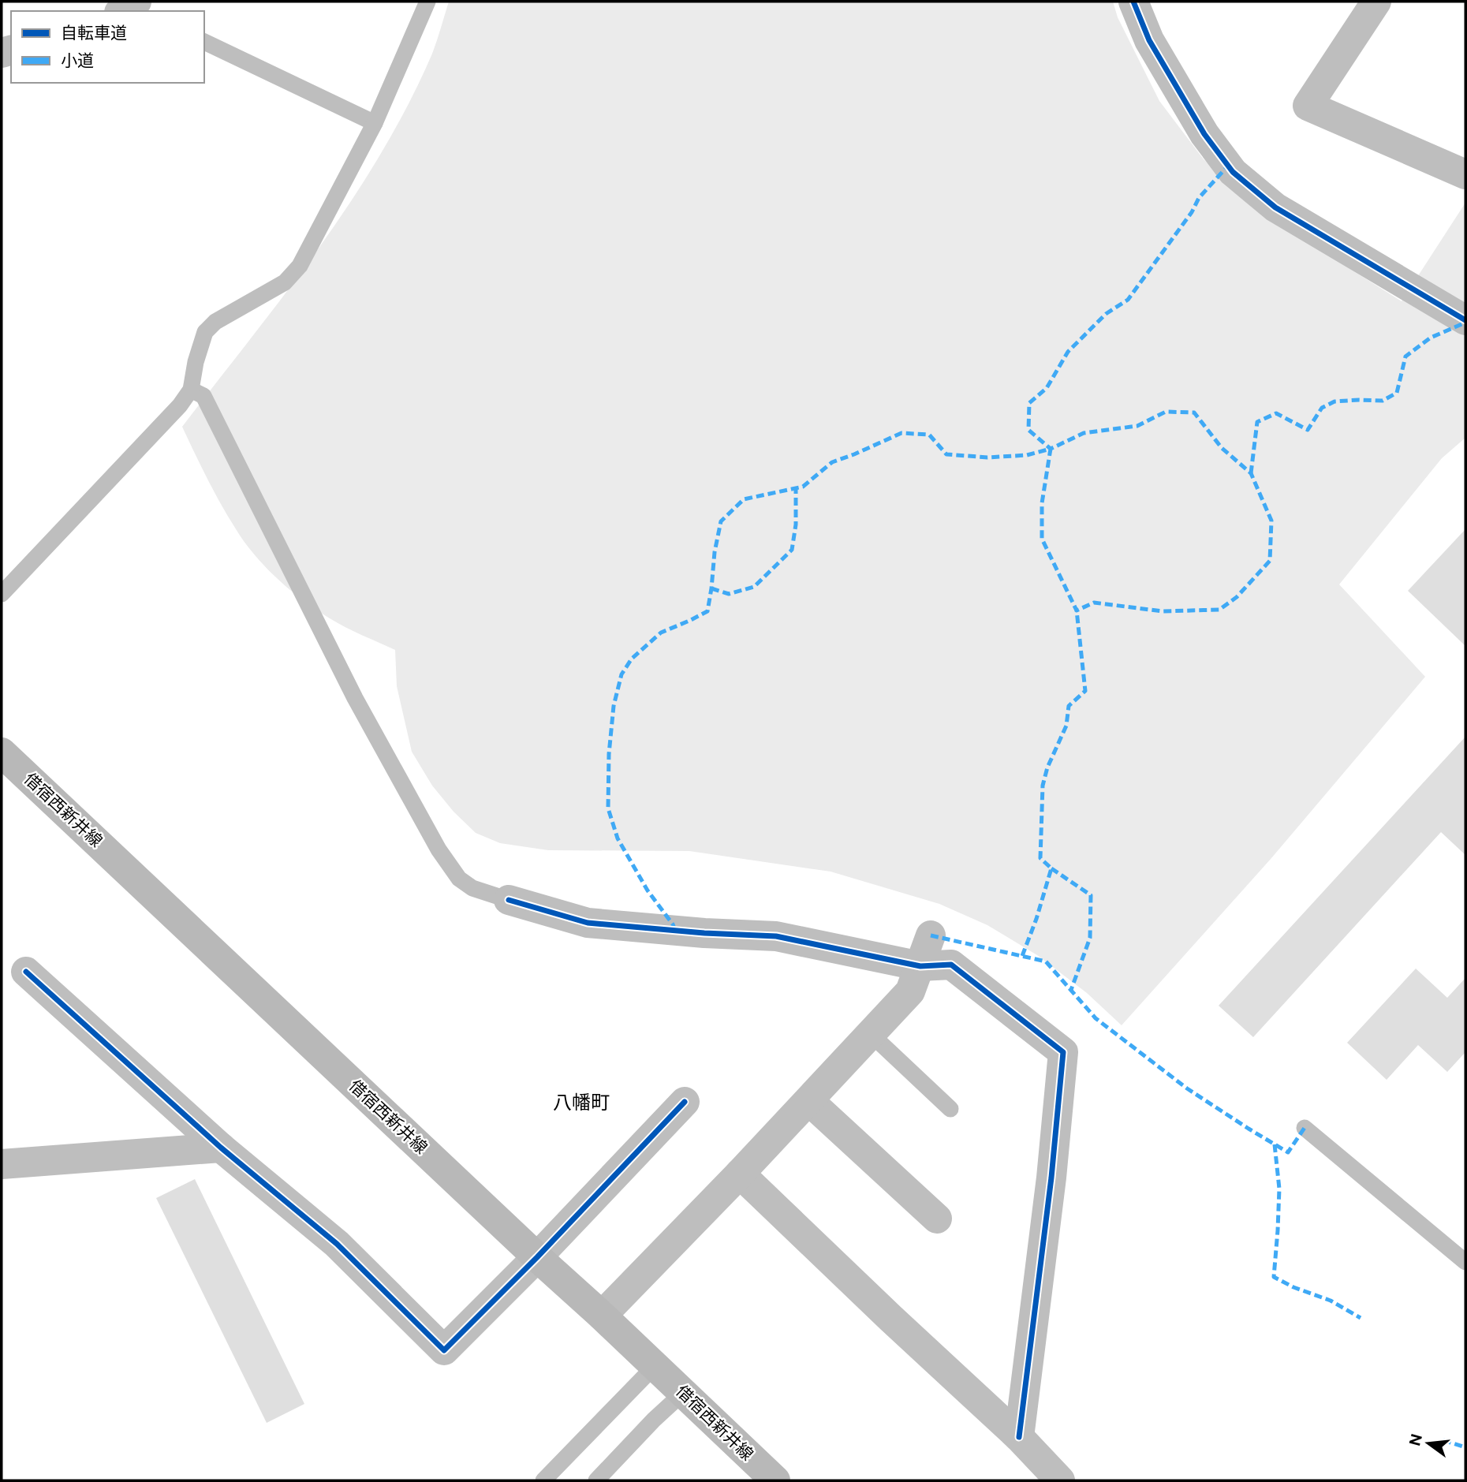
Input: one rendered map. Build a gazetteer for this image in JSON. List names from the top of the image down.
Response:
{
  "streets": {
    "main road": ["借宿西新井線"]
  },
  "districts": ["八幡町"],
  "legend": ["自転車道", "小道"],
  "north": "left"
}
